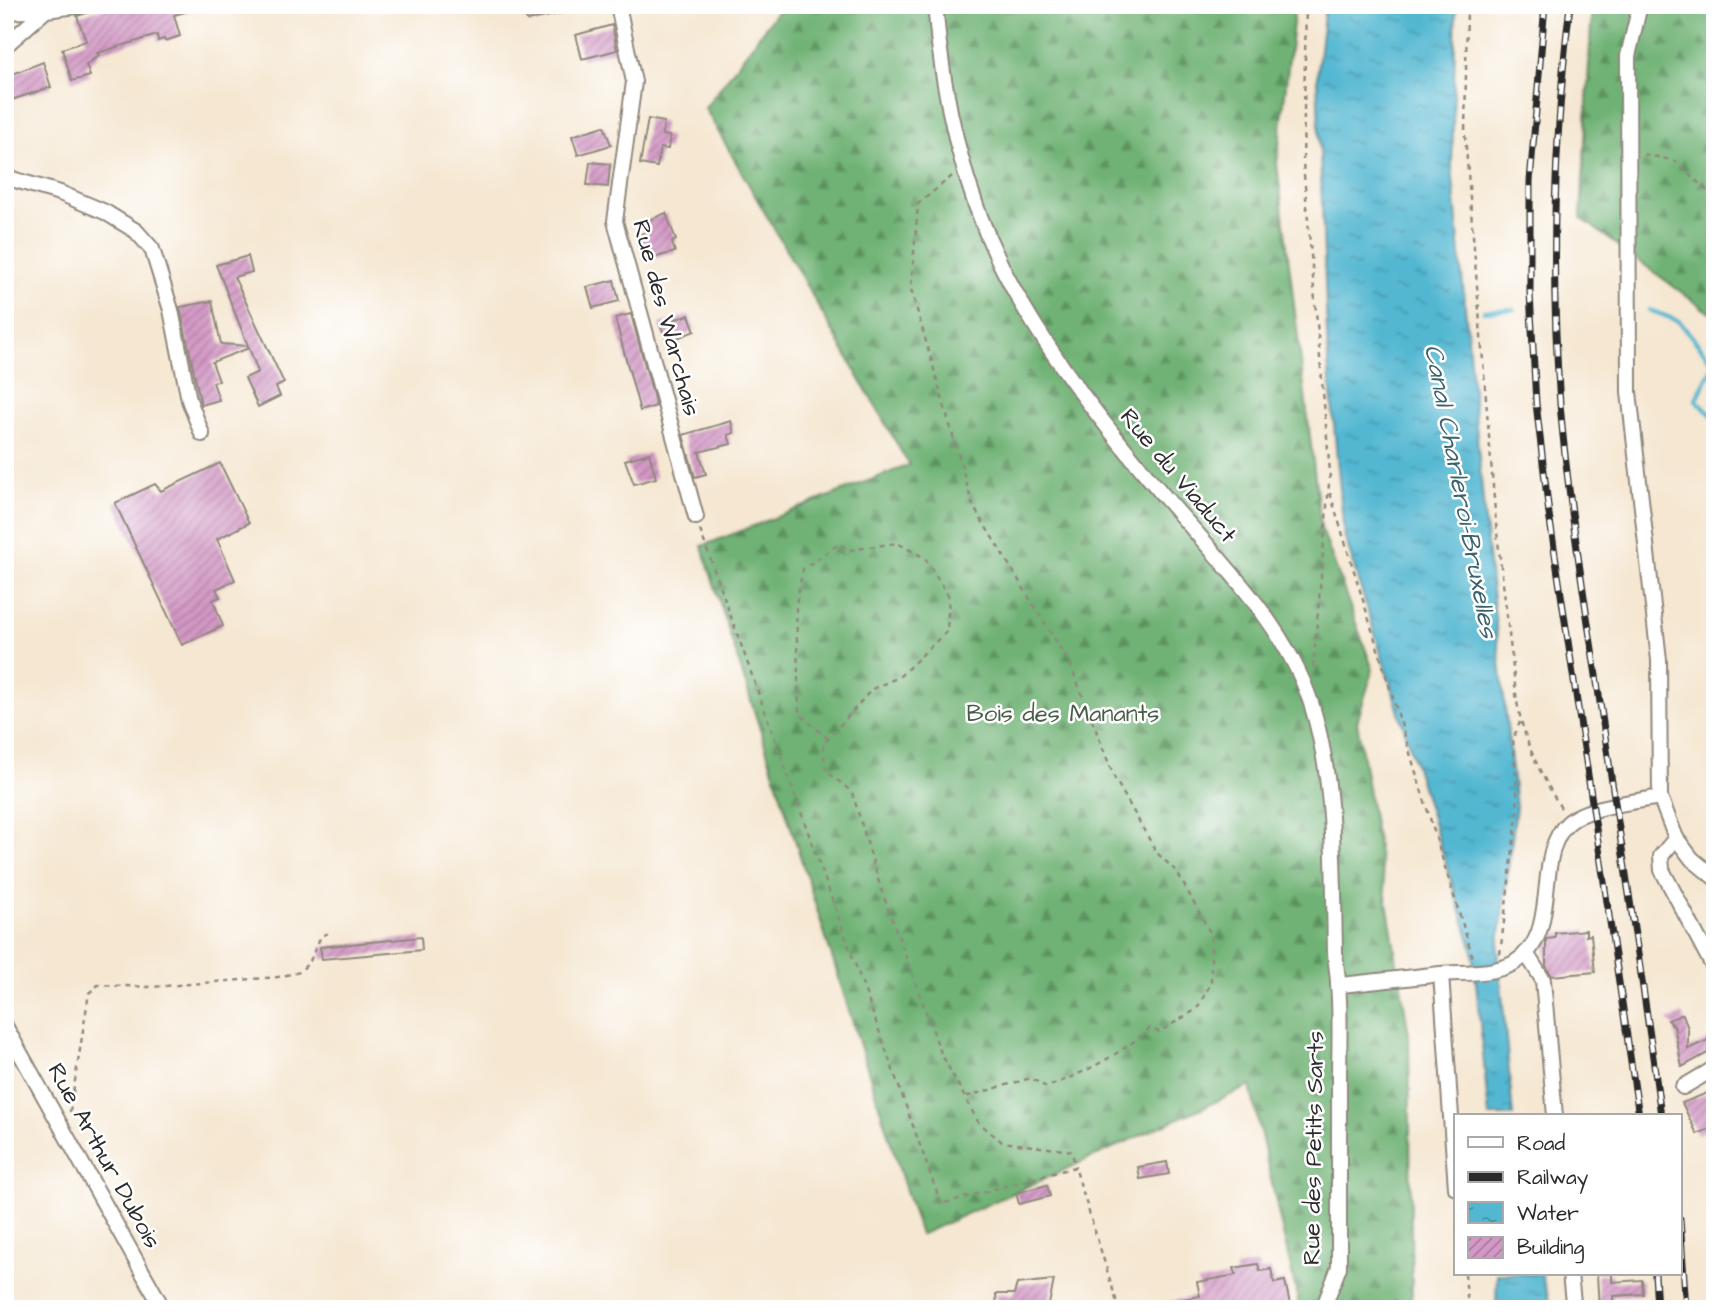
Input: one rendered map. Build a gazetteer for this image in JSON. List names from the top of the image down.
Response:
{
  "streets": {
    "street": [
      "Rue des Warchais",
      "Rue du Viaduct",
      "Rue des Petits Sarts",
      "Rue Arthur Dubois"
    ]
  },
  "crossings": [
    ["Rue du Viaduct", "Rue des Petits Sarts"]
  ],
  "water": ["Canal Charleroi-Bruxelles"],
  "parks": ["Bois des Manants"],
  "legend": [
    "Road",
    "Railway",
    "Water",
    "Building"
  ]
}
